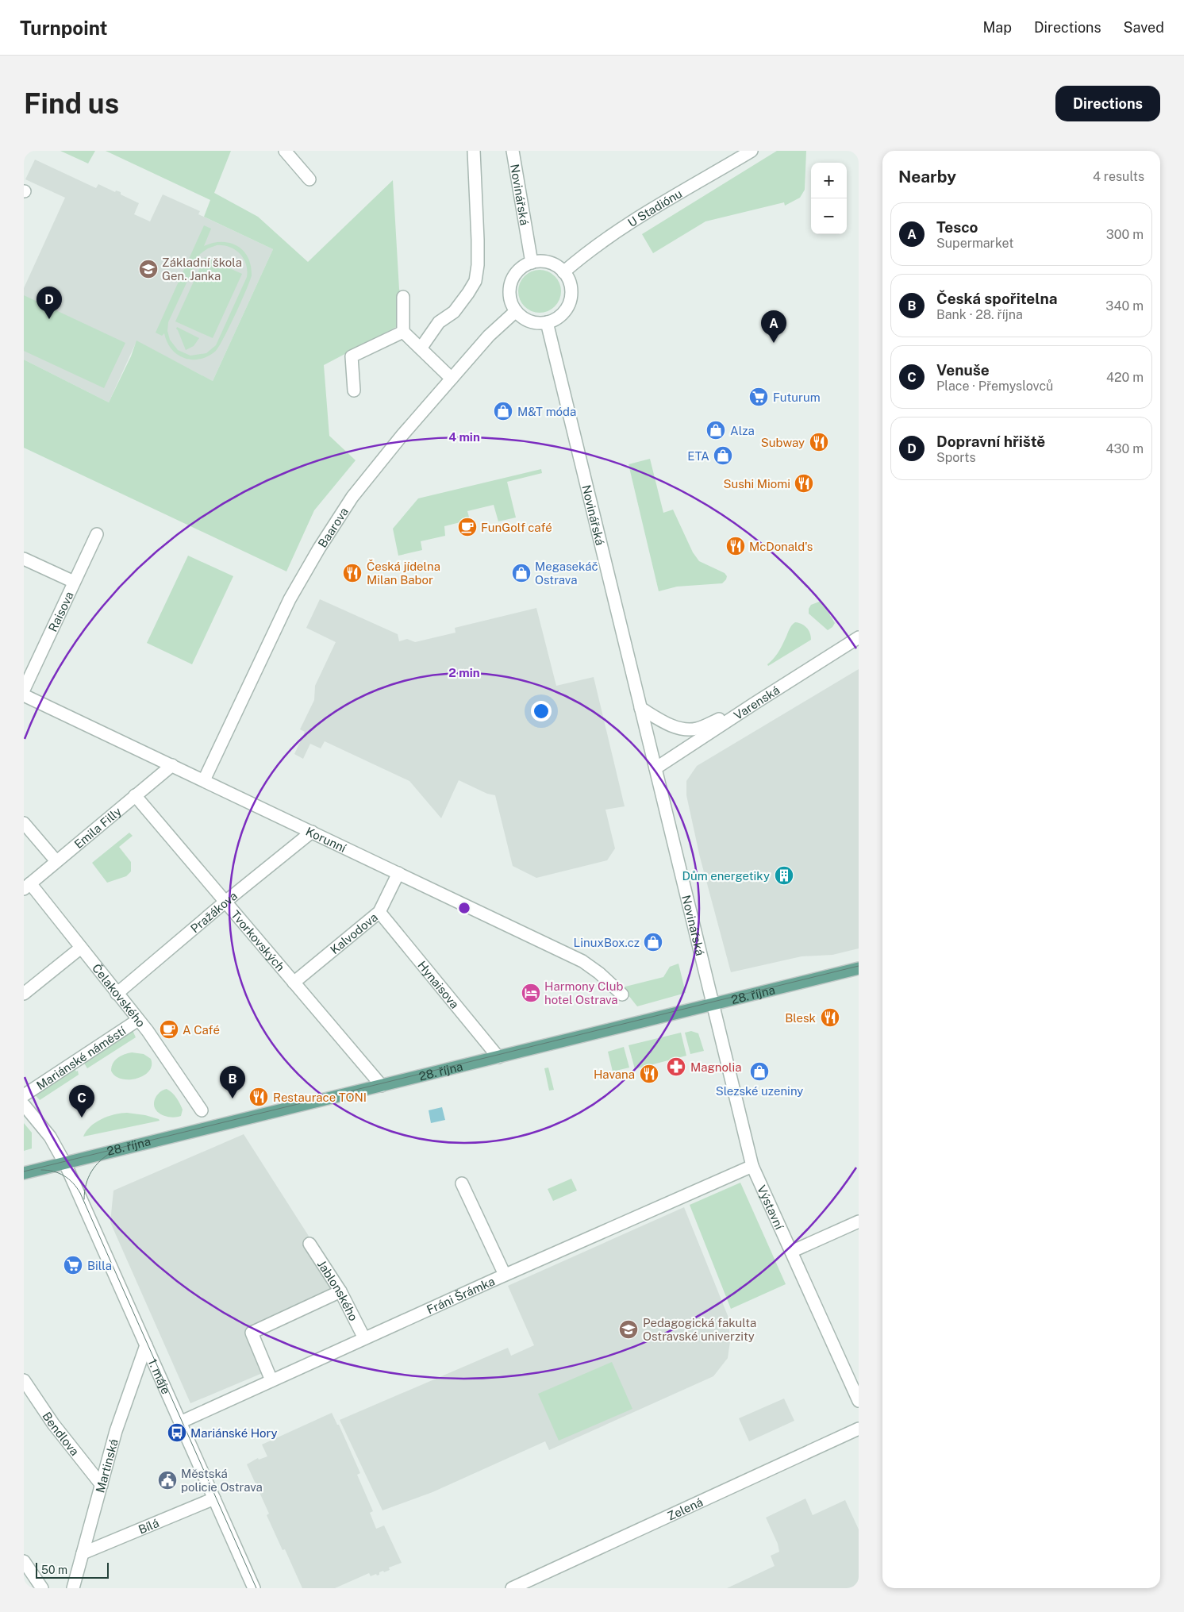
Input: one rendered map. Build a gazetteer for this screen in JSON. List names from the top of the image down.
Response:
{
  "streets": {
    "main road": ["28. října"],
    "street": [
      "Novinářská",
      "U Stadiónu",
      "Baarova",
      "Raisova",
      "Varenská",
      "Emila Filly",
      "Korunní",
      "Pražákova",
      "Kalvodova",
      "Tvorkovských",
      "Hynaisova",
      "Čelakovského",
      "Mariánské náměstí",
      "Výstavní",
      "Jablonského",
      "Fráni Šrámka",
      "1. máje",
      "Bendlova",
      "Martinská",
      "Zelená",
      "Bílá"
    ]
  },
  "crossings": [
    ["Novinářská", "U Stadiónu"],
    ["Novinářská", "Baarova"],
    ["Novinářská", "Varenská"],
    ["Novinářská", "28. října"],
    ["Novinářská", "Výstavní"],
    ["U Stadiónu", "Baarova"],
    ["Baarova", "Korunní"],
    ["Emila Filly", "Korunní"],
    ["Emila Filly", "Tvorkovských"],
    ["Emila Filly", "Čelakovského"],
    ["Korunní", "Pražákova"],
    ["Korunní", "Kalvodova"],
    ["Pražákova", "Tvorkovských"],
    ["Pražákova", "Čelakovského"],
    ["Kalvodova", "Tvorkovských"],
    ["Kalvodova", "Hynaisova"],
    ["Tvorkovských", "28. října"],
    ["Hynaisova", "28. října"],
    ["28. října", "Výstavní"],
    ["28. října", "1. máje"],
    ["Čelakovského", "Mariánské náměstí"],
    ["Výstavní", "Fráni Šrámka"],
    ["Jablonského", "Fráni Šrámka"],
    ["Fráni Šrámka", "1. máje"],
    ["1. máje", "Martinská"],
    ["1. máje", "Bílá"],
    ["Bendlova", "Martinská"],
    ["Martinská", "Bílá"]
  ],
  "places": {
    "school or university": ["Základní škola Gen. Janka", "Pedagogická fakulta Ostravské univerzity"],
    "supermarket": ["Futurum", "Billa"],
    "shop": [
      "M&T móda",
      "Alza",
      "ETA",
      "Megasekáč Ostrava",
      "LinuxBox.cz",
      "Slezské uzeniny"
    ],
    "restaurant": [
      "Subway",
      "Sushi Miomi",
      "McDonald's",
      "Česká jídelna Milan Babor",
      "Blesk",
      "Havana",
      "Restaurace TONI"
    ],
    "cafe": ["FunGolf café", "A Café"],
    "building": ["Dům energetiky"],
    "hotel": ["Harmony Club hotel Ostrava"],
    "pharmacy": ["Magnolia"],
    "bus stop": ["Mariánské Hory"],
    "public building": ["Městská policie Ostrava"]
  },
  "scale_bar": "50 m",
  "page": {
    "header": "Turnpoint",
    "nav": ["Map", "Directions", "Saved"],
    "buttons": "Directions",
    "title": "Find us",
    "heading": ["Nearby", "4 results"],
    "map_buttons": ["+", "−"],
    "list": [
      {
        "mark": "A",
        "name": "Tesco",
        "note": "Supermarket",
        "value": "300 m"
      },
      {
        "mark": "B",
        "name": "Česká spořitelna",
        "note": "Bank · 28. října",
        "value": "340 m"
      },
      {
        "mark": "C",
        "name": "Venuše",
        "note": "Place · Přemyslovců",
        "value": "420 m"
      },
      {
        "mark": "D",
        "name": "Dopravní hřiště",
        "note": "Sports",
        "value": "430 m"
      }
    ],
    "pins": [
      "D",
      "A",
      "B",
      "C"
    ],
    "scale": "50 m"
  },
  "rings": ["4 min", "2 min"]
}
